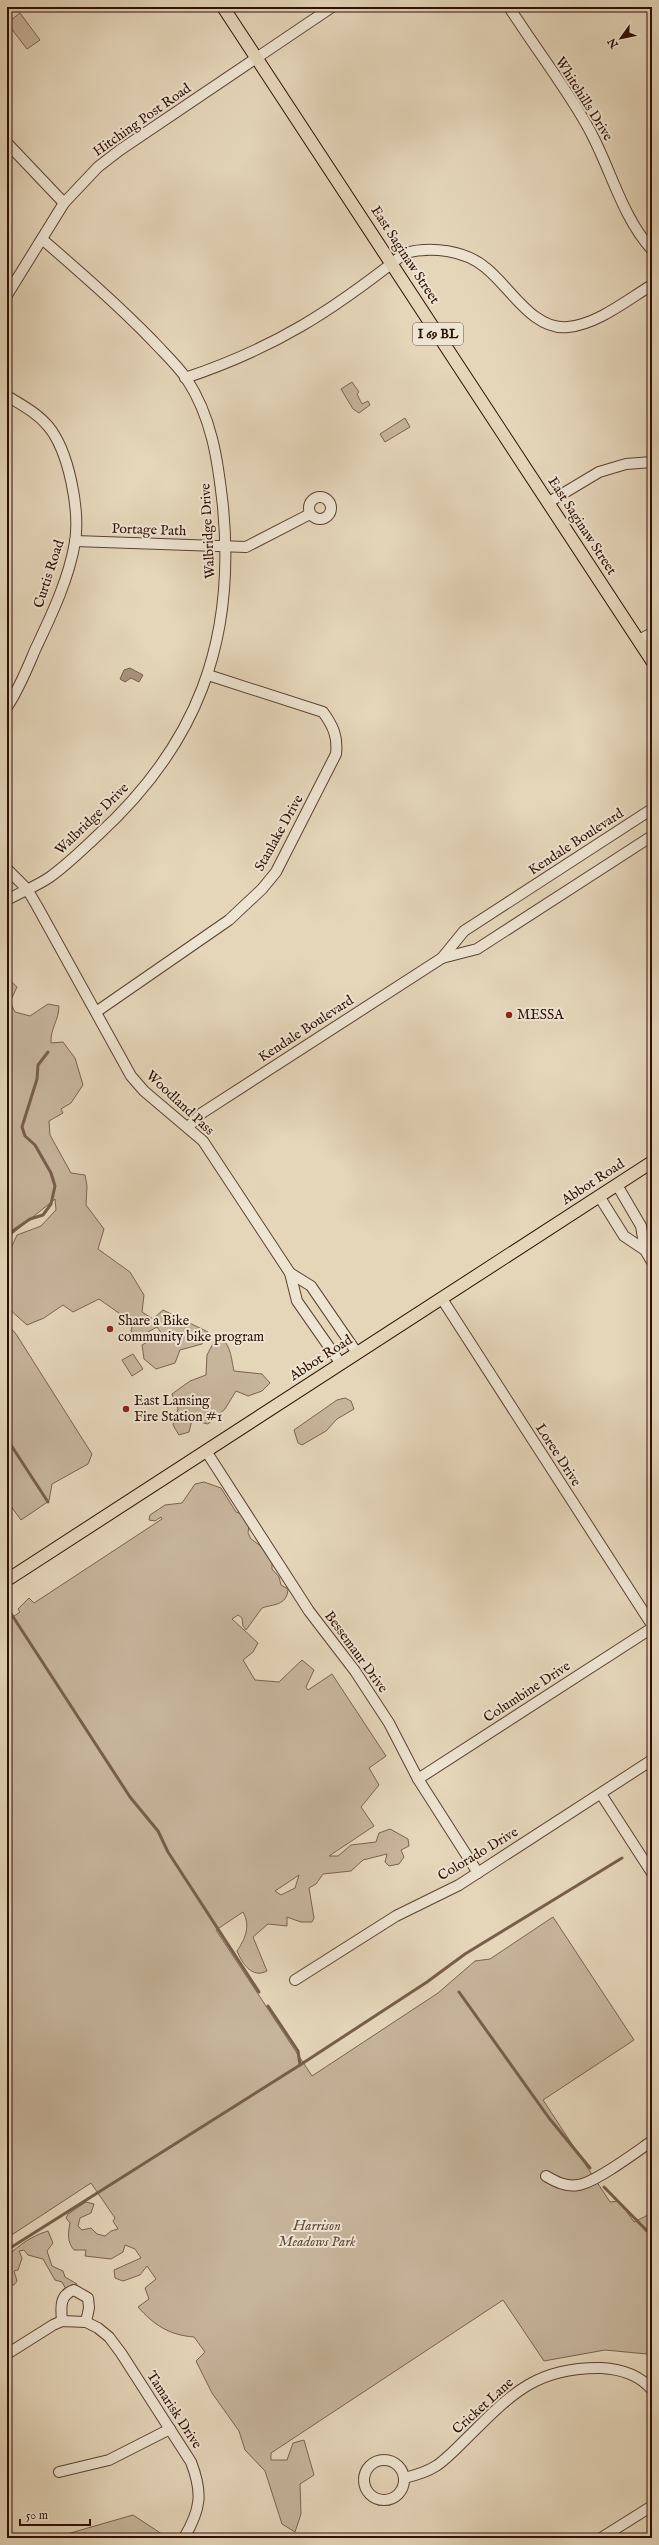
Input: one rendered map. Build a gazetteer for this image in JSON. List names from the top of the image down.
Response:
{
  "streets": {
    "main road": ["East Saginaw Street", "I 69 BL", "Abbot Road"],
    "street": [
      "Whitehills Drive",
      "Hitching Post Road",
      "Portage Path",
      "Walbridge Drive",
      "Curtis Road",
      "Stanlake Drive",
      "Kendale Boulevard",
      "Woodland Pass",
      "Loree Drive",
      "Bessemaur Drive",
      "Columbine Drive",
      "Colorado Drive",
      "Cricket Lane",
      "Tamarisk Drive"
    ]
  },
  "crossings": [
    ["Hitching Post Road", "East Saginaw Street"],
    ["Hitching Post Road", "Walbridge Drive"],
    ["Portage Path", "Walbridge Drive"],
    ["Portage Path", "Curtis Road"],
    ["Walbridge Drive", "Stanlake Drive"],
    ["Walbridge Drive", "Woodland Pass"],
    ["Stanlake Drive", "Woodland Pass"],
    ["Kendale Boulevard", "Woodland Pass"],
    ["Woodland Pass", "Abbot Road"],
    ["Abbot Road", "Loree Drive"],
    ["Abbot Road", "Bessemaur Drive"],
    ["Bessemaur Drive", "Columbine Drive"],
    ["Bessemaur Drive", "Colorado Drive"]
  ],
  "parks": ["Harrison Meadows Park"],
  "places": ["MESSA", "Share a Bike community bike program", "East Lansing Fire Station #1"],
  "scale_bar": "50 m",
  "north": "bottom left"
}
